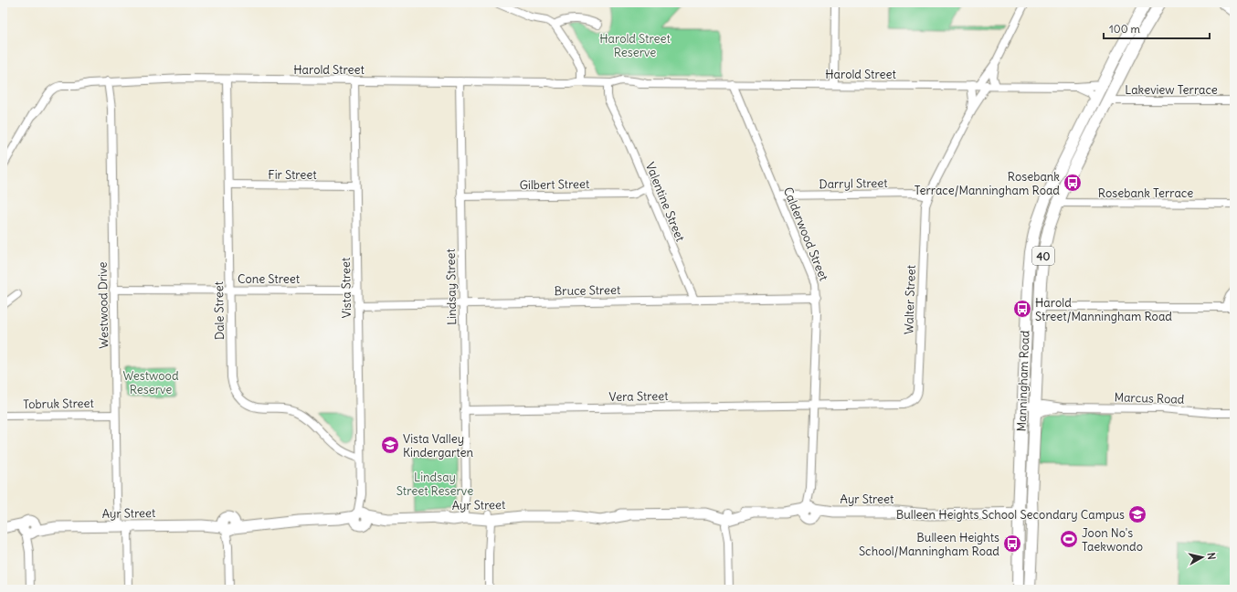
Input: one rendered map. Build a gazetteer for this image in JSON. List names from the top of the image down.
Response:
{
  "streets": {
    "main road": ["40", "Manningham Road"],
    "street": [
      "Harold Street",
      "Lakeview Terrace",
      "Fir Street",
      "Darryl Street",
      "Gilbert Street",
      "Rosebank Terrace",
      "Valentine Street",
      "Calderwood Street",
      "Cone Street",
      "Lindsay Street",
      "Vista Street",
      "Bruce Street",
      "Walter Street",
      "Westwood Drive",
      "Dale Street",
      "Vera Street",
      "Marcus Road",
      "Tobruk Street",
      "Ayr Street"
    ]
  },
  "crossings": [
    ["Harold Street", "Valentine Street"],
    ["Harold Street", "Calderwood Street"],
    ["Harold Street", "Lindsay Street"],
    ["Harold Street", "Vista Street"],
    ["Harold Street", "Walter Street"],
    ["Harold Street", "Westwood Drive"],
    ["Harold Street", "Dale Street"],
    ["Harold Street", "Manningham Road"],
    ["Lakeview Terrace", "Manningham Road"],
    ["Fir Street", "Vista Street"],
    ["Fir Street", "Dale Street"],
    ["Darryl Street", "Calderwood Street"],
    ["Darryl Street", "Walter Street"],
    ["Gilbert Street", "Valentine Street"],
    ["Gilbert Street", "Lindsay Street"],
    ["Rosebank Terrace", "Manningham Road"],
    ["Valentine Street", "Bruce Street"],
    ["Calderwood Street", "Bruce Street"],
    ["Calderwood Street", "Walter Street"],
    ["Calderwood Street", "Vera Street"],
    ["Calderwood Street", "Ayr Street"],
    ["Cone Street", "Vista Street"],
    ["Cone Street", "Westwood Drive"],
    ["Cone Street", "Dale Street"],
    ["Lindsay Street", "Bruce Street"],
    ["Lindsay Street", "Vera Street"],
    ["Lindsay Street", "Ayr Street"],
    ["Vista Street", "Bruce Street"],
    ["Vista Street", "Dale Street"],
    ["Vista Street", "Ayr Street"],
    ["Walter Street", "Vera Street"],
    ["Westwood Drive", "Tobruk Street"],
    ["Westwood Drive", "Ayr Street"],
    ["Manningham Road", "Marcus Road"],
    ["Manningham Road", "Ayr Street"]
  ],
  "parks": ["Harold Street Reserve", "Westwood Reserve", "Lindsay Street Reserve"],
  "places": {
    "bus stop": ["Rosebank Terrace/Manningham Road", "Harold Street/Manningham Road", "Bulleen Heights School/Manningham Road"],
    "school or university": ["Vista Valley Kindergarten", "Bulleen Heights School Secondary Campus"],
    "sports": ["Joon No's Taekwondo"]
  },
  "scale_bar": "100 m",
  "north": "right"
}
